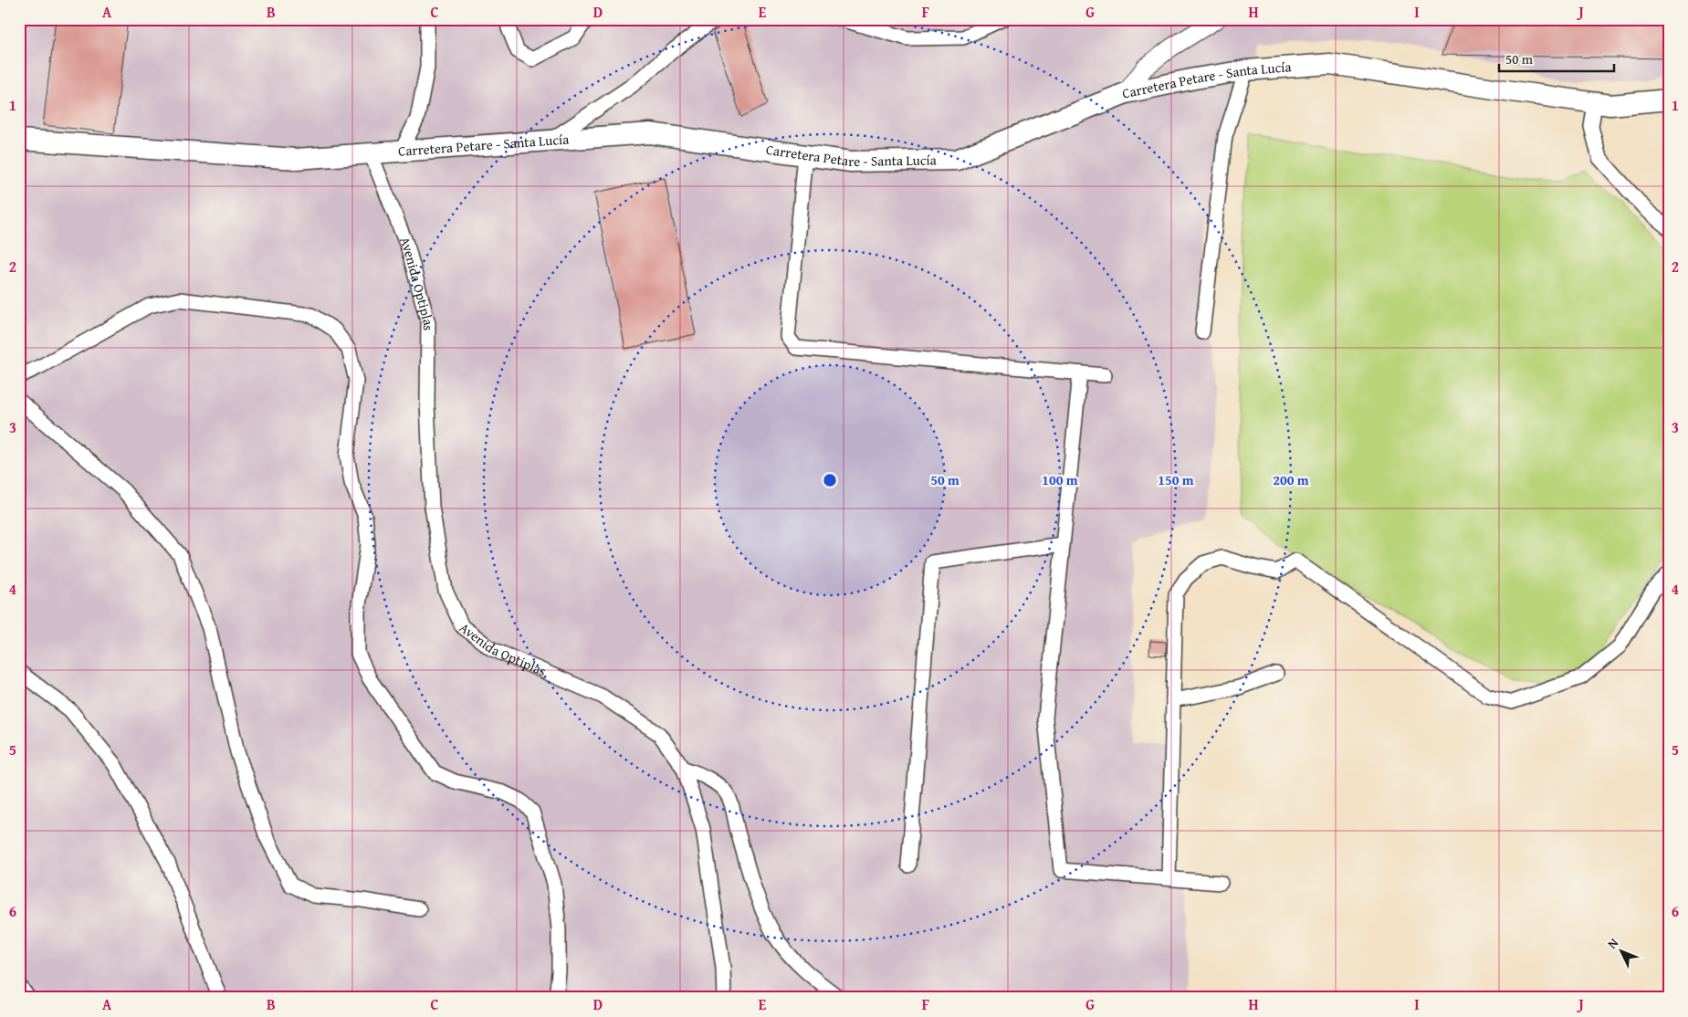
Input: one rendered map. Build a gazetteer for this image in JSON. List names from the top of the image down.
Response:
{
  "streets": {
    "main road": ["Carretera Petare - Santa Lucía"],
    "street": ["Avenida Optiplas"]
  },
  "crossings": [
    ["Carretera Petare - Santa Lucía", "Avenida Optiplas"]
  ],
  "scale_bar": "50 m",
  "north": "top left",
  "grid": {
    "columns": [
      "A",
      "B",
      "C",
      "D",
      "E",
      "F",
      "G",
      "H",
      "I",
      "J"
    ],
    "rows": [
      "1",
      "2",
      "3",
      "4",
      "5",
      "6"
    ]
  },
  "rings": [
    "50 m",
    "100 m",
    "150 m",
    "200 m"
  ]
}
